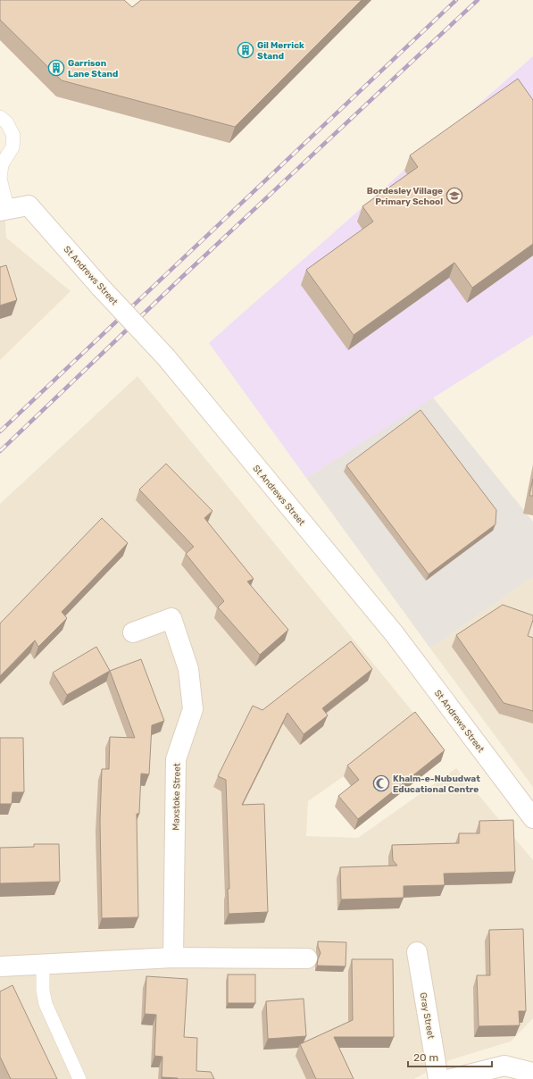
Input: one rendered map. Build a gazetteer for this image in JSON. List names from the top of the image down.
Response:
{
  "streets": {
    "street": ["St Andrews Street", "Maxstoke Street", "Gray Street"]
  },
  "places": {
    "building": ["Gil Merrick Stand", "Garrison Lane Stand"],
    "school or university": ["Bordesley Village Primary School"],
    "mosque": ["Khalm-e-Nubudwat Educational Centre"]
  },
  "scale_bar": "20 m"
}
